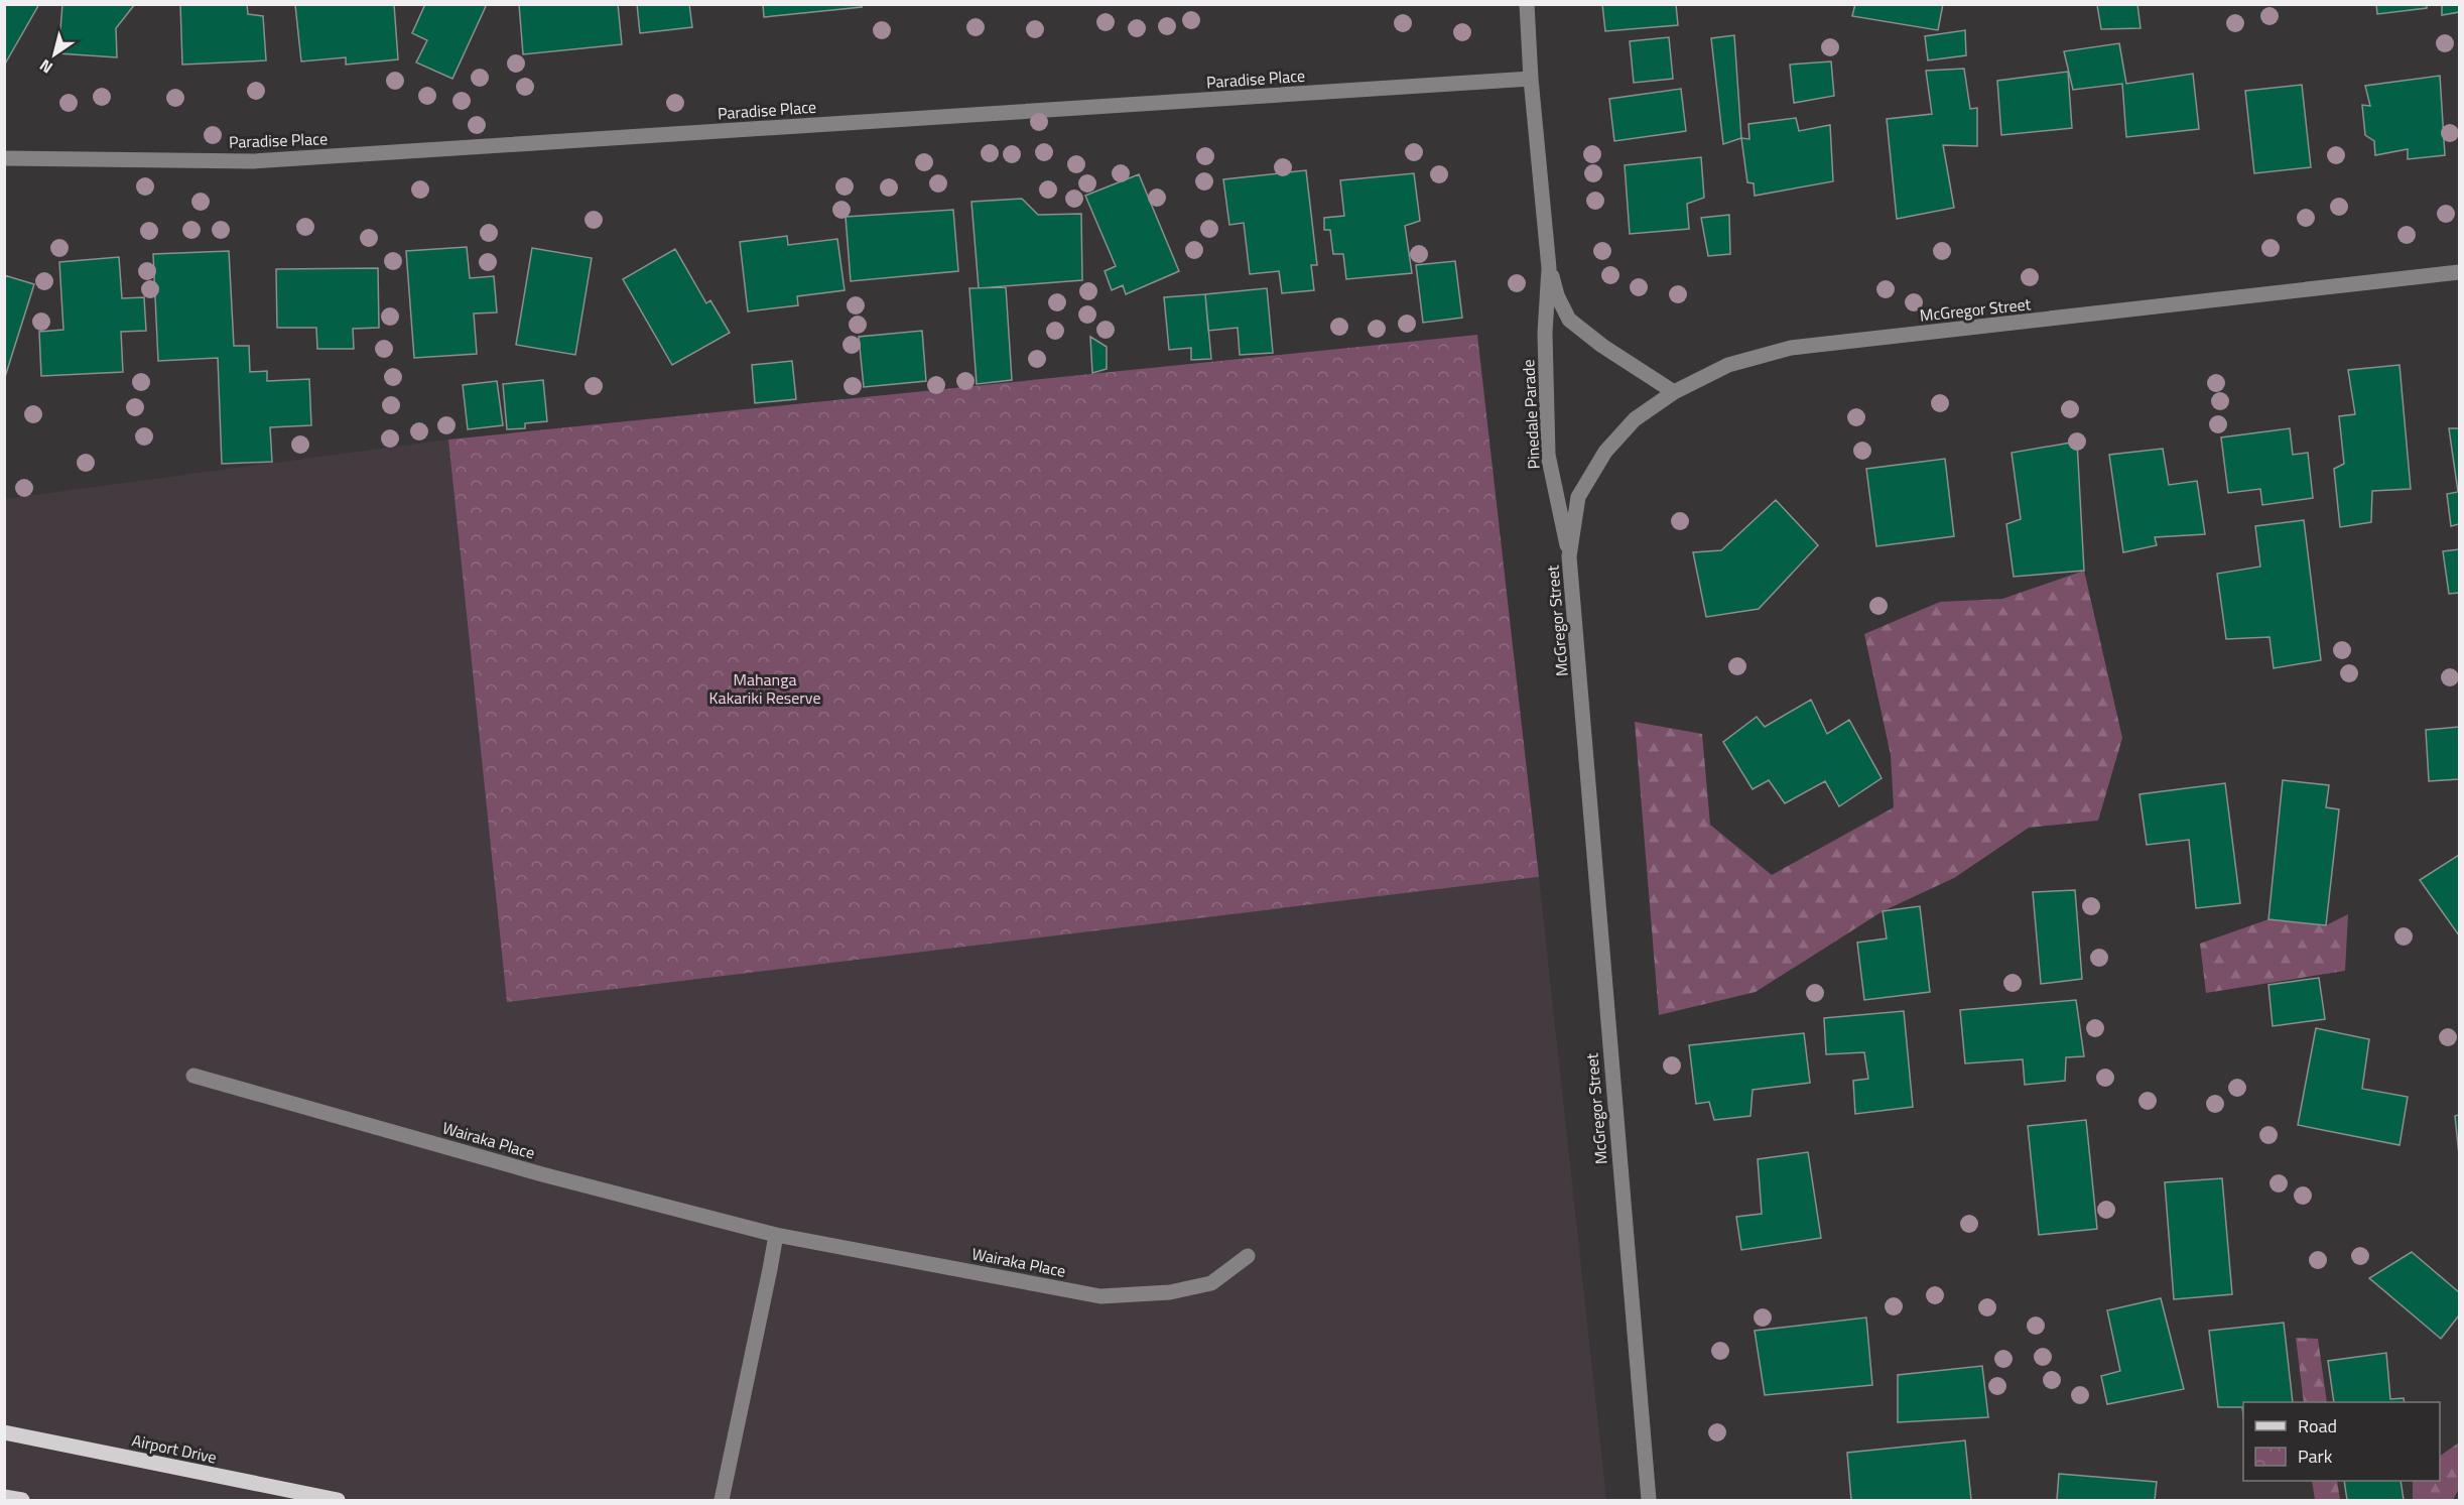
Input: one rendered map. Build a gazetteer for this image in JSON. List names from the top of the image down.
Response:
{
  "streets": {
    "main road": ["Airport Drive"],
    "street": [
      "Paradise Place",
      "McGregor Street",
      "Pinedale Parade",
      "Wairaka Place"
    ]
  },
  "crossings": [
    ["Paradise Place", "Pinedale Parade"],
    ["McGregor Street", "Pinedale Parade"]
  ],
  "parks": ["Mahanga Kakariki Reserve"],
  "legend": ["Road", "Park"],
  "north": "bottom left"
}
